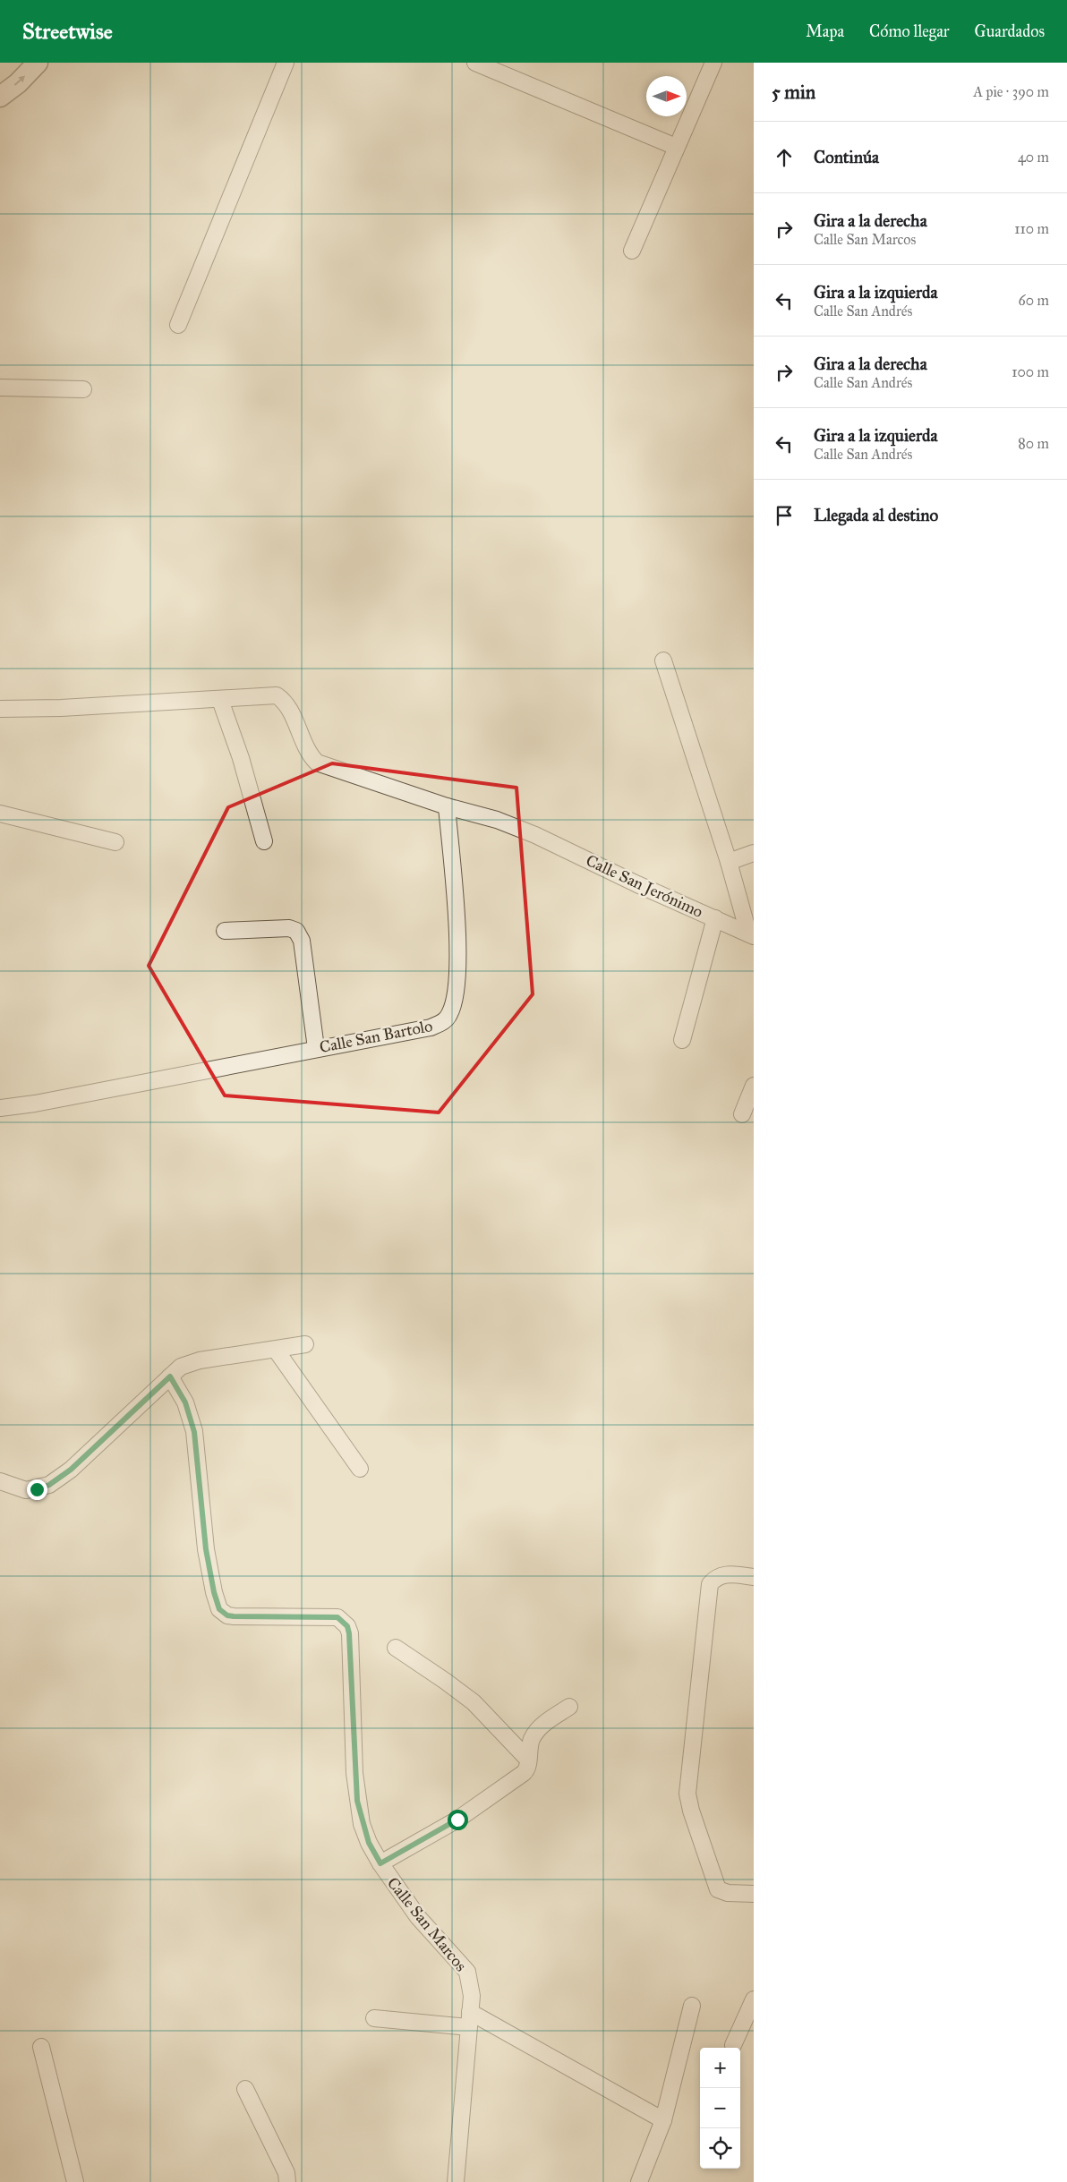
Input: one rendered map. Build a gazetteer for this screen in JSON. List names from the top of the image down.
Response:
{
  "streets": {
    "street": ["Calle San Jerónimo", "Calle San Bartolo", "Calle San Marcos"]
  },
  "crossings": [
    ["Calle San Jerónimo", "Calle San Bartolo"]
  ],
  "north": "right",
  "page": {
    "header": "Streetwise",
    "nav": ["Mapa", "Cómo llegar", "Guardados"],
    "heading": ["5 min", "A pie · 390 m"],
    "list": [
      ["Continúa", "40 m"],
      ["Gira a la derecha", "Calle San Marcos", "110 m"],
      ["Gira a la izquierda", "Calle San Andrés", "60 m"],
      ["Gira a la derecha", "Calle San Andrés", "100 m"],
      ["Gira a la izquierda", "Calle San Andrés", "80 m"],
      "Llegada al destino"
    ],
    "map_buttons": ["+", "−"]
  }
}
